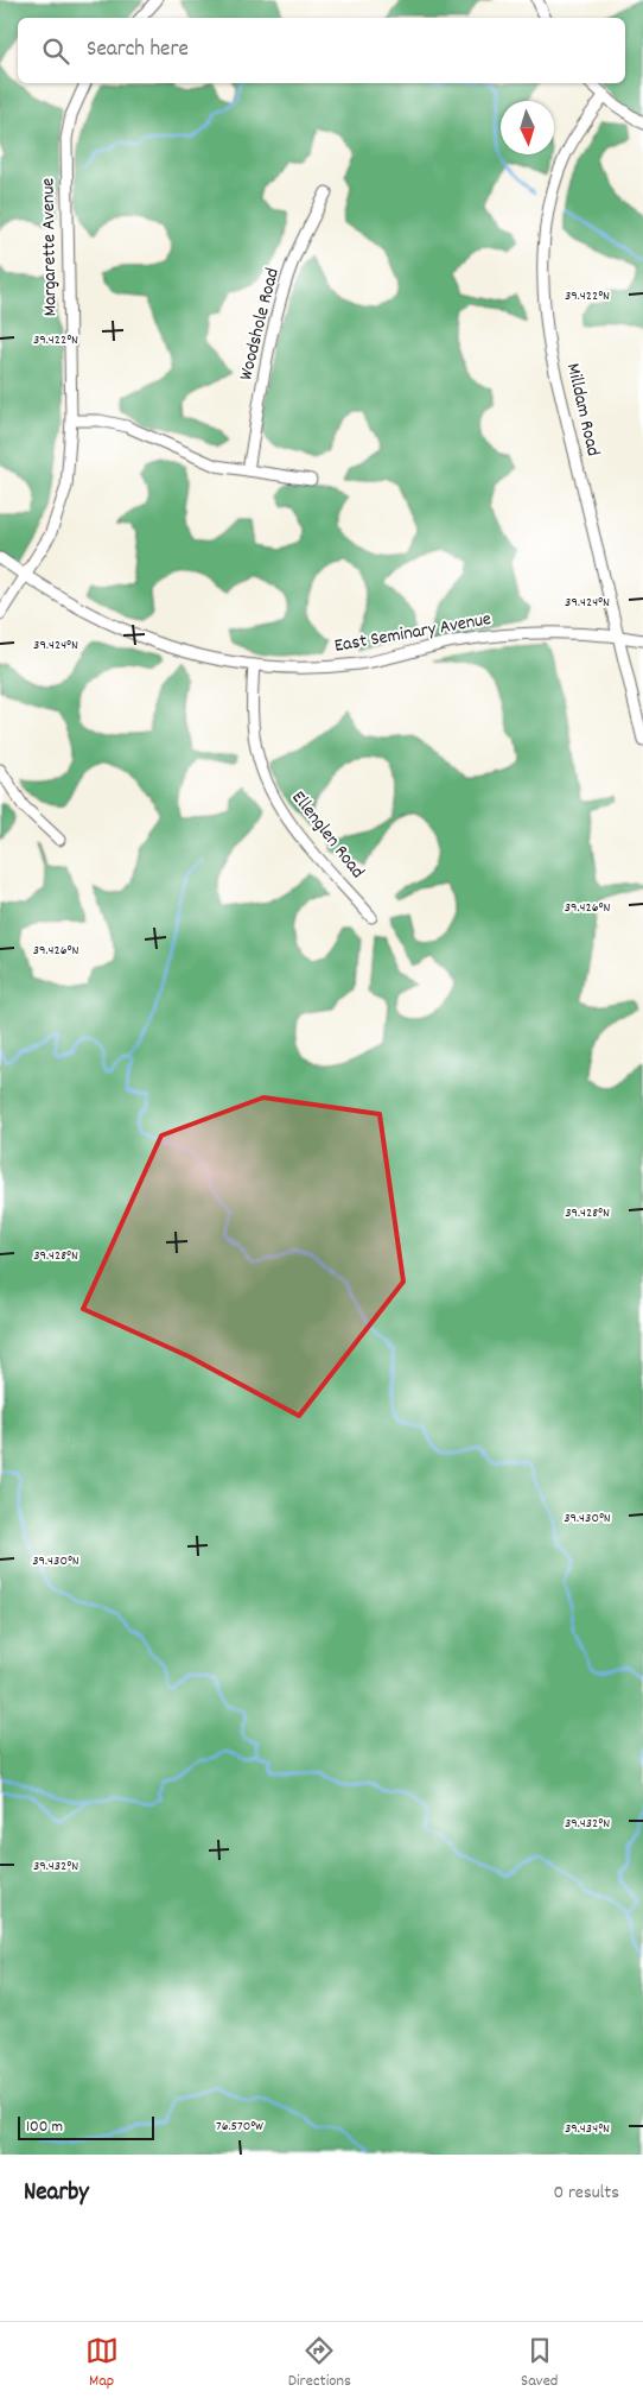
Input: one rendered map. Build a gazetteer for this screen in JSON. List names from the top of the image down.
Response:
{
  "streets": {
    "street": [
      "Margarette Avenue",
      "Woodshole Road",
      "Milldam Road",
      "East Seminary Avenue",
      "Ellenglen Road"
    ]
  },
  "crossings": [
    ["Margarette Avenue", "East Seminary Avenue"],
    ["Milldam Road", "East Seminary Avenue"],
    ["East Seminary Avenue", "Ellenglen Road"]
  ],
  "scale_bar": "100 m",
  "north": "bottom",
  "page": {
    "search": "Search here",
    "scale": "100 m",
    "heading": ["Nearby", "0 results"],
    "nav": ["Map", "Directions", "Saved"]
  },
  "coordinates": [
    "39.422°N",
    "39.424°N",
    "39.426°N",
    "39.428°N",
    "39.430°N",
    "39.432°N",
    "76.570°W",
    "39.434°N"
  ]
}
